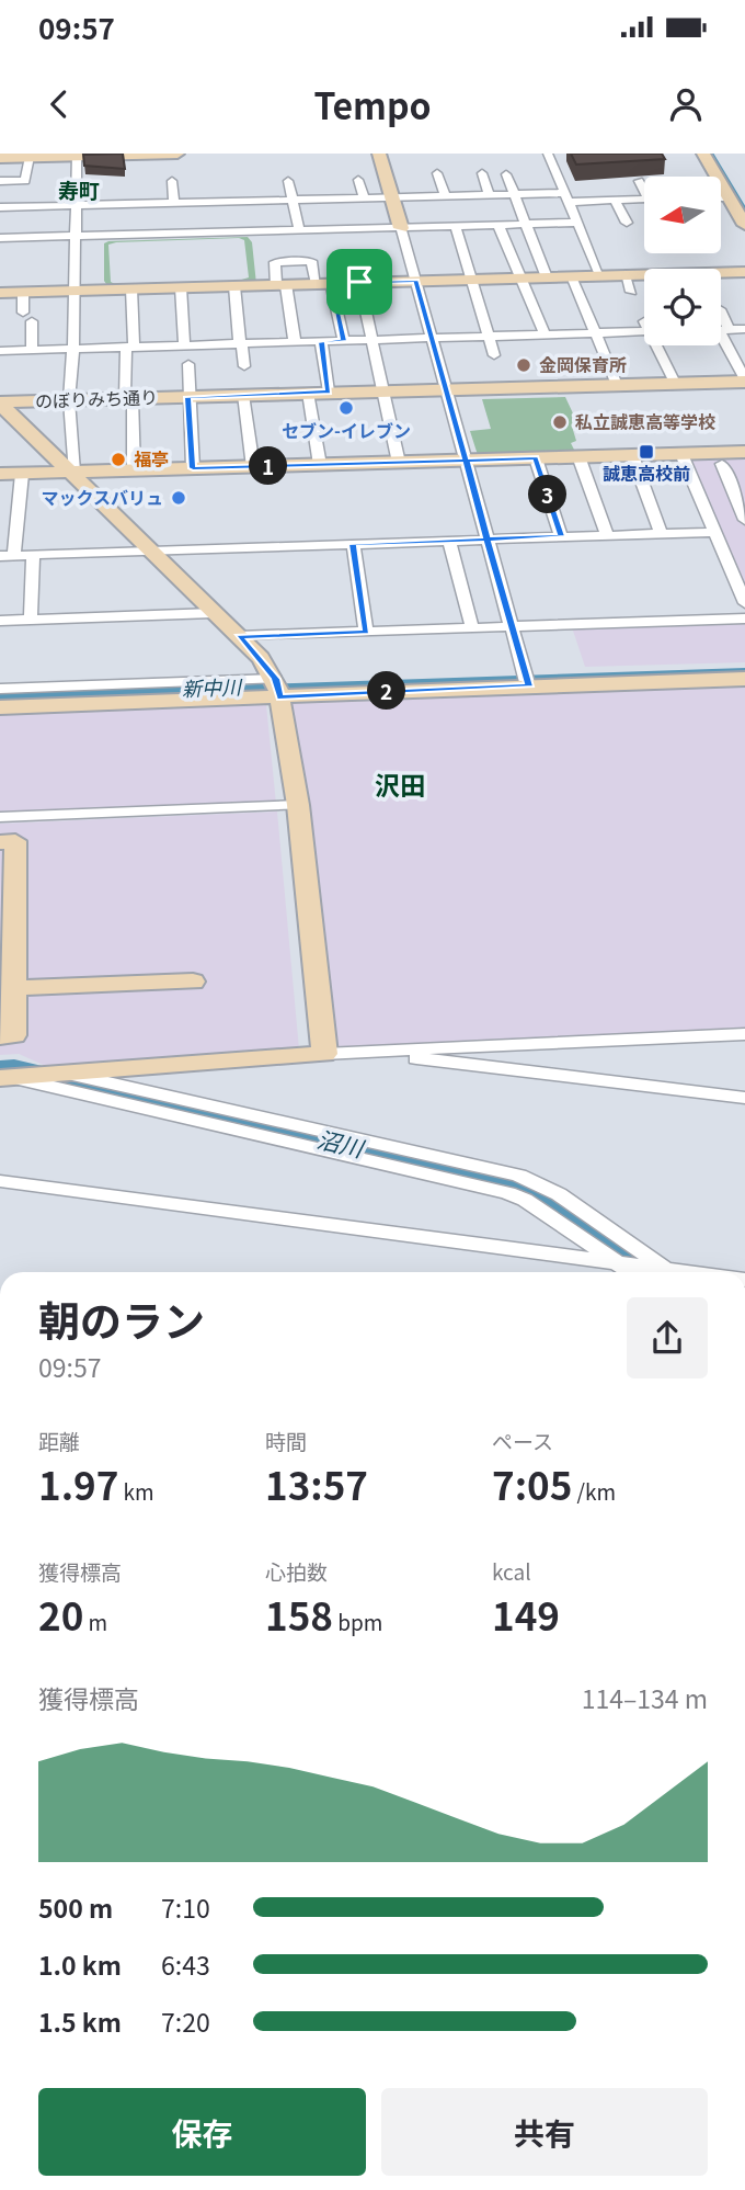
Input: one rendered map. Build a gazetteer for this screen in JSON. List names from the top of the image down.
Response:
{
  "streets": {
    "street": ["のぼりみち通り"]
  },
  "districts": ["寿町", "沢田"],
  "water": ["新中川", "沼川"],
  "places": {
    "other": [
      "金岡保育所",
      "セブン-イレブン",
      "私立誠恵高等学校",
      "福亭",
      "マックスバリュ"
    ],
    "transit": ["誠恵高校前"]
  },
  "north": "left",
  "page": {
    "status": "09:57",
    "header": "Tempo",
    "pins": ["1", "3", "2"],
    "heading": ["朝のラン", "09:57"],
    "stats": [
      ["距離", "1.97 km"],
      ["時間", "13:57"],
      ["ペース", "7:05 /km"],
      ["獲得標高", "20 m"],
      ["心拍数", "158 bpm"],
      ["kcal", "149"]
    ],
    "chart": ["獲得標高", "114–134 m"],
    "list": [
      {
        "name": "500 m",
        "note": "7:10"
      },
      {
        "name": "1.0 km",
        "note": "6:43"
      },
      {
        "name": "1.5 km",
        "note": "7:20"
      }
    ],
    "buttons": ["保存", "共有"]
  }
}
